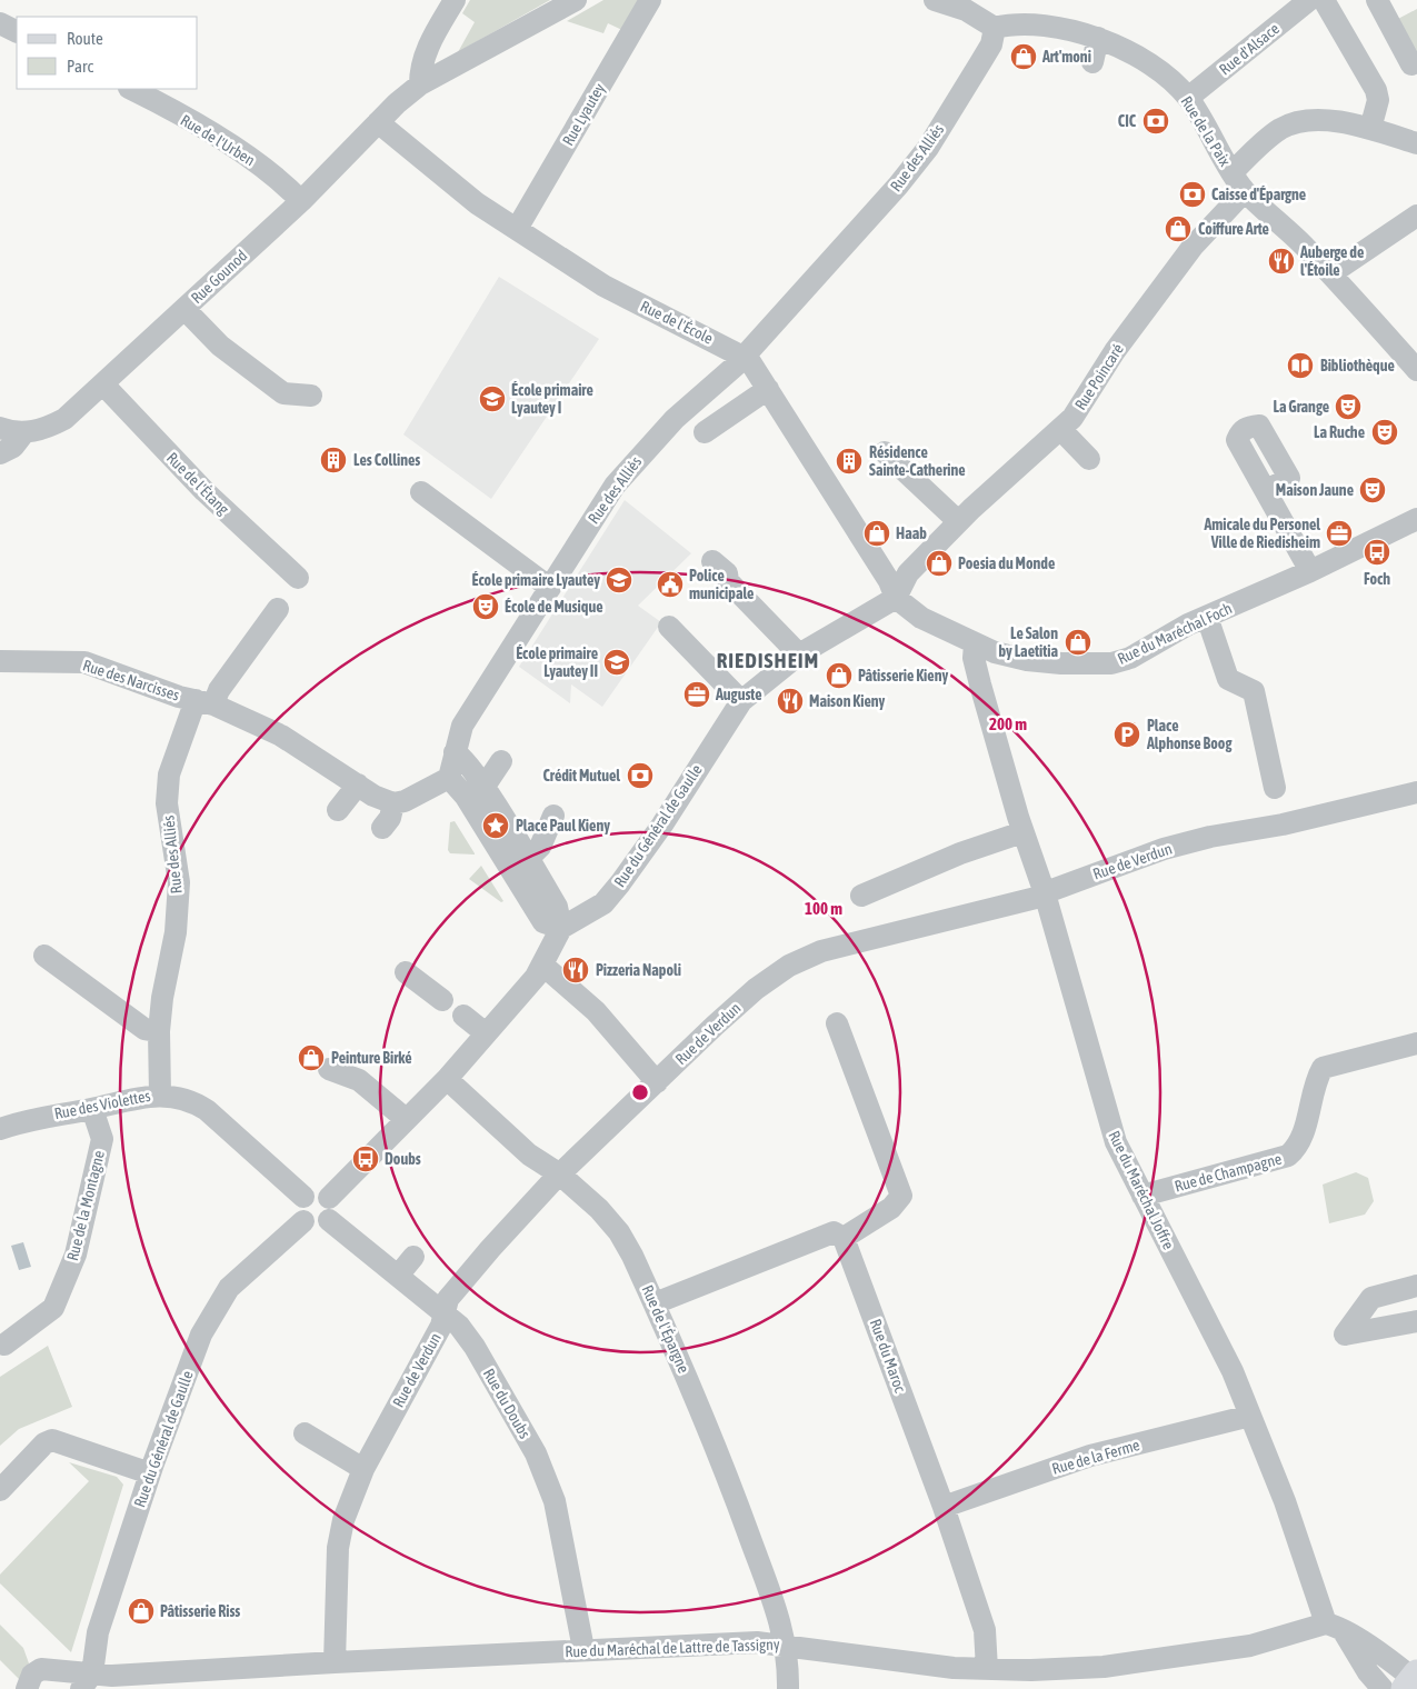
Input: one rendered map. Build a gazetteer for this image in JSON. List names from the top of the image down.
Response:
{
  "streets": {
    "street": [
      "Rue d'Alsace",
      "Rue Lyautey",
      "Rue de la Paix",
      "Rue de l'Urben",
      "Rue des Alliés",
      "Rue Gounod",
      "Rue de l'École",
      "Rue Poincaré",
      "Rue de l'Étang",
      "Rue du Maréchal Foch",
      "Rue des Narcisses",
      "Rue du Général de Gaulle",
      "Rue de Verdun",
      "Rue des Violettes",
      "Rue de Champagne",
      "Rue du Maréchal Joffre",
      "Rue de la Montagne",
      "Rue de l'Épargne",
      "Rue du Maroc",
      "Rue du Doubs",
      "Rue de la Ferme",
      "Rue du Maréchal de Lattre de Tassigny"
    ]
  },
  "crossings": [
    ["Rue d'Alsace", "Rue de la Paix"],
    ["Rue Lyautey", "Rue de l'École"],
    ["Rue de la Paix", "Rue des Alliés"],
    ["Rue de la Paix", "Rue Poincaré"],
    ["Rue de l'Urben", "Rue Gounod"],
    ["Rue des Alliés", "Rue de l'École"],
    ["Rue des Alliés", "Rue des Narcisses"],
    ["Rue des Alliés", "Rue des Violettes"],
    ["Rue Gounod", "Rue de l'École"],
    ["Rue Gounod", "Rue de l'Étang"],
    ["Rue de l'École", "Rue Poincaré"],
    ["Rue de l'École", "Rue du Maréchal Foch"],
    ["Rue de l'École", "Rue du Général de Gaulle"],
    ["Rue Poincaré", "Rue du Maréchal Foch"],
    ["Rue Poincaré", "Rue du Général de Gaulle"],
    ["Rue du Maréchal Foch", "Rue du Général de Gaulle"],
    ["Rue du Maréchal Foch", "Rue du Maréchal Joffre"],
    ["Rue du Général de Gaulle", "Rue des Violettes"],
    ["Rue du Général de Gaulle", "Rue de l'Épargne"],
    ["Rue du Général de Gaulle", "Rue du Doubs"],
    ["Rue du Général de Gaulle", "Rue du Maréchal de Lattre de Tassigny"],
    ["Rue de Verdun", "Rue du Maréchal Joffre"],
    ["Rue de Verdun", "Rue de l'Épargne"],
    ["Rue de Verdun", "Rue du Doubs"],
    ["Rue de Verdun", "Rue du Maréchal de Lattre de Tassigny"],
    ["Rue des Violettes", "Rue de la Montagne"],
    ["Rue des Violettes", "Rue du Doubs"],
    ["Rue de Champagne", "Rue du Maréchal Joffre"],
    ["Rue du Maréchal Joffre", "Rue de la Ferme"],
    ["Rue du Maréchal Joffre", "Rue du Maréchal de Lattre de Tassigny"],
    ["Rue de l'Épargne", "Rue du Maréchal de Lattre de Tassigny"],
    ["Rue du Maroc", "Rue de la Ferme"],
    ["Rue du Maroc", "Rue du Maréchal de Lattre de Tassigny"],
    ["Rue du Doubs", "Rue du Maréchal de Lattre de Tassigny"]
  ],
  "districts": ["RIEDISHEIM"],
  "places": {
    "shop": [
      "Art'moni",
      "Coiffure Arte",
      "Haab",
      "Poesia du Monde",
      "Le Salon by Laetitia",
      "Pâtisserie Kieny",
      "Peinture Birké",
      "Pâtisserie Riss"
    ],
    "bank": ["CIC", "Caisse d'Épargne", "Crédit Mutuel"],
    "restaurant": ["Auberge de l'Étoile", "Maison Kieny", "Pizzeria Napoli"],
    "library": ["Bibliothèque"],
    "school or university": ["École primaire Lyautey I", "École primaire Lyautey", "École primaire Lyautey II"],
    "theatre": [
      "La Grange",
      "La Ruche",
      "Maison Jaune",
      "École de Musique"
    ],
    "building": ["Les Collines", "Résidence Sainte-Catherine"],
    "office": ["Amicale du Personel Ville de Riedisheim", "Auguste"],
    "bus stop": ["Foch", "Doubs"],
    "public building": ["Police municipale"],
    "parking": ["Place Alphonse Boog"],
    "place": ["Place Paul Kieny"]
  },
  "legend": ["Route", "Parc"],
  "rings": ["200 m", "100 m"]
}
